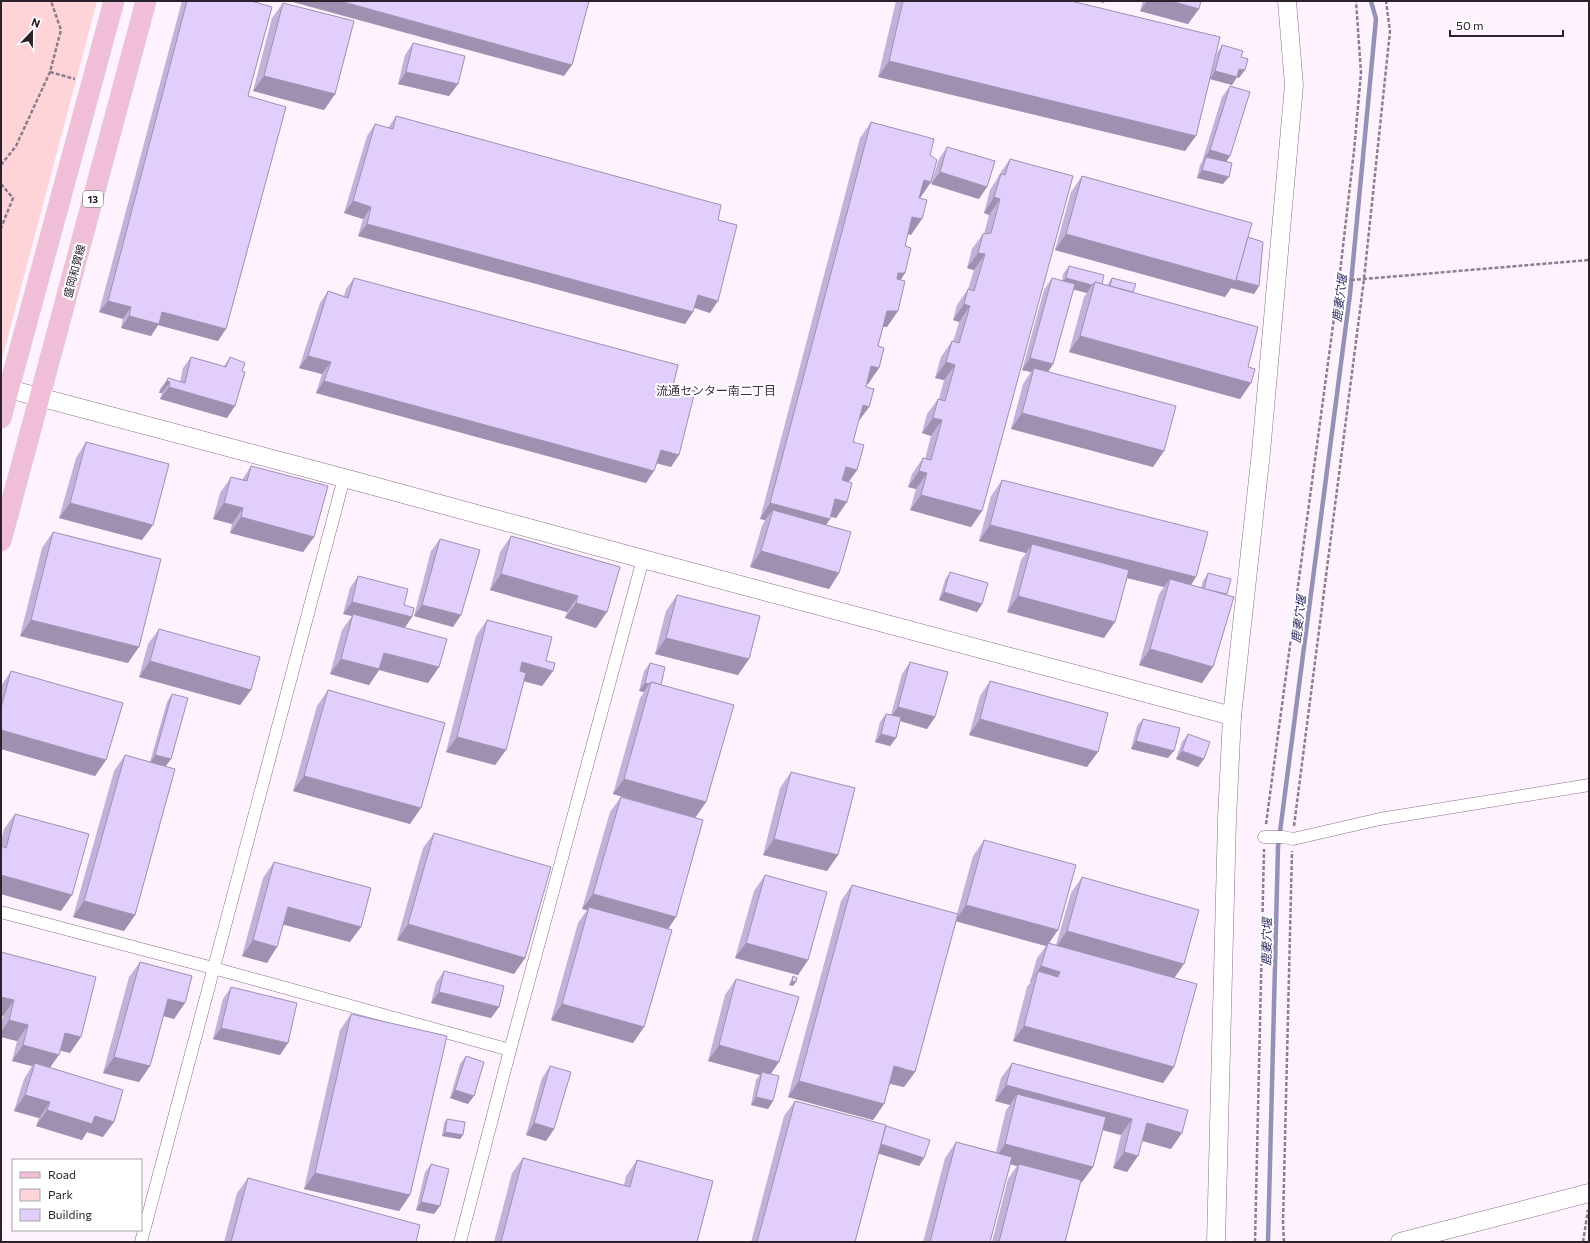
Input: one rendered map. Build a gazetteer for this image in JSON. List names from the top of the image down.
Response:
{
  "streets": {
    "main road": ["13", "盛岡和賀線"]
  },
  "districts": ["流通センター南二丁目"],
  "water": ["鹿妻穴堰"],
  "legend": ["Road", "Park", "Building"],
  "scale_bar": "50 m",
  "north": "top"
}
